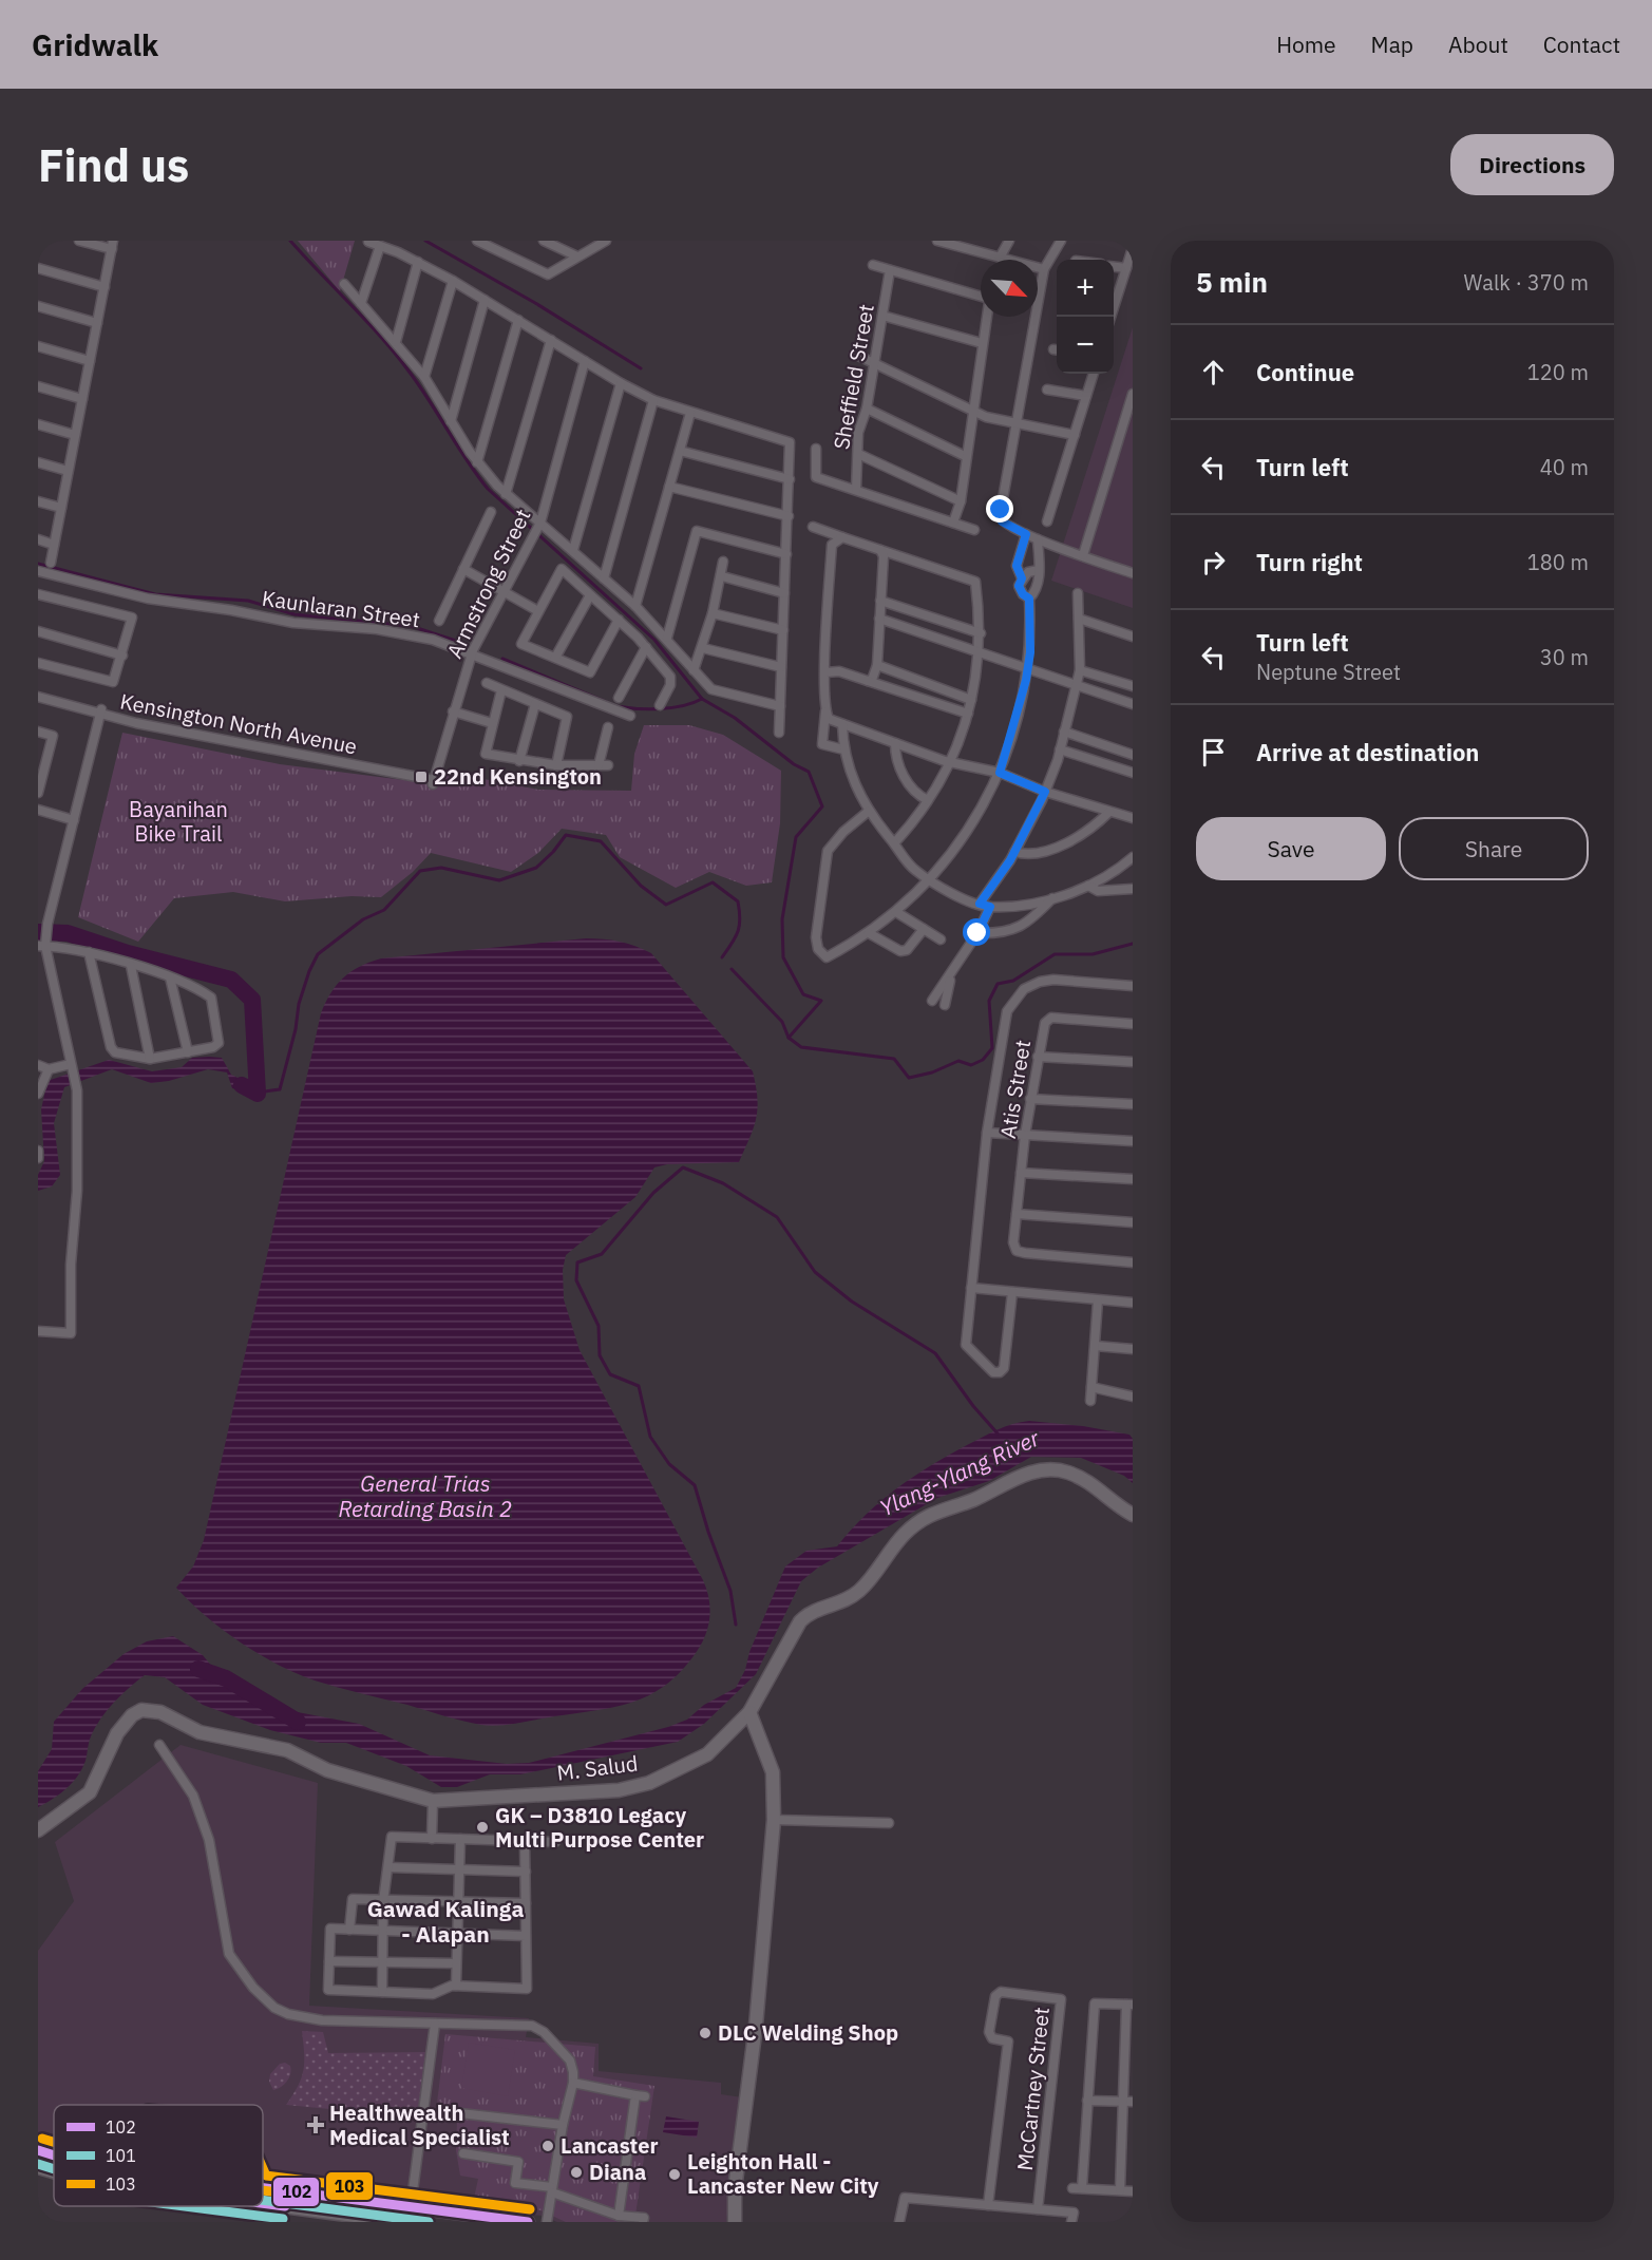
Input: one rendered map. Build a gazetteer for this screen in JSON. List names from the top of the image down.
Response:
{
  "streets": {
    "street": [
      "Sheffield Street",
      "Armstrong Street",
      "Kaunlaran Street",
      "Kensington North Avenue",
      "Atis Street",
      "M. Salud",
      "McCartney Street"
    ]
  },
  "crossings": [
    ["Armstrong Street", "Kaunlaran Street"],
    ["Armstrong Street", "Kensington North Avenue"]
  ],
  "districts": ["Gawad Kalinga - Alapan"],
  "water": ["Ylang-Ylang River", "General Trias Retarding Basin 2"],
  "parks": ["Bayanihan Bike Trail"],
  "places": {
    "transit": ["22nd Kensington"],
    "other": [
      "GK – D3810 Legacy Multi Purpose Center",
      "DLC Welding Shop",
      "Lancaster",
      "Diana",
      "Leighton Hall - Lancaster New City"
    ],
    "health": ["Healthwealth Medical Specialist"]
  },
  "lines": ["transit line 103", "transit line 102", "transit line 101"],
  "legend": ["102", "101", "103"],
  "north": "bottom right",
  "page": {
    "header": "Gridwalk",
    "nav": [
      "Home",
      "Map",
      "About",
      "Contact"
    ],
    "buttons": [
      "Directions",
      ["Save", "Share"]
    ],
    "title": "Find us",
    "heading": ["5 min", "Walk · 370 m"],
    "map_buttons": ["+", "−"],
    "list": [
      ["Continue", "120 m"],
      ["Turn left", "40 m"],
      ["Turn right", "180 m"],
      ["Turn left", "Neptune Street", "30 m"],
      "Arrive at destination"
    ]
  }
}
